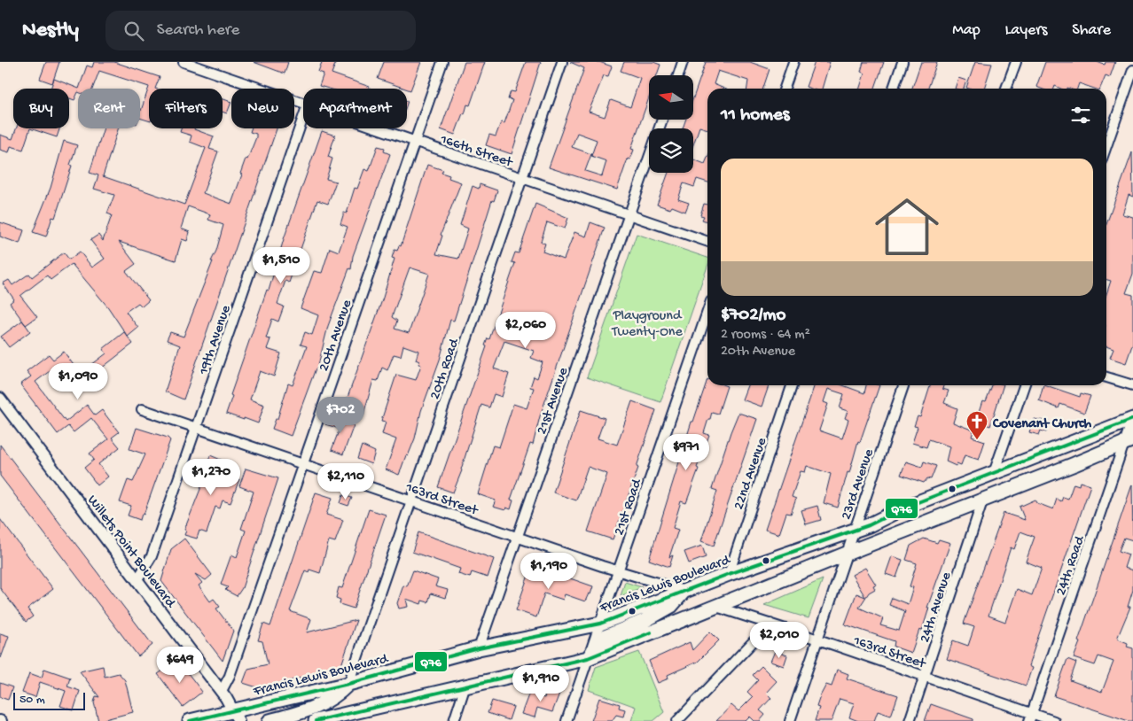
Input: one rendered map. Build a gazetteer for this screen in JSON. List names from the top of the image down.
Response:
{
  "streets": {
    "main road": ["Francis Lewis Boulevard"],
    "street": [
      "166th Street",
      "20th Avenue",
      "19th Avenue",
      "20th Road",
      "21st Avenue",
      "22nd Avenue",
      "23rd Avenue",
      "163rd Street",
      "21st Road",
      "Willets Point Boulevard",
      "24th Road",
      "24th Avenue"
    ]
  },
  "crossings": [
    ["166th Street", "20th Avenue"],
    ["166th Street", "20th Road"],
    ["166th Street", "21st Avenue"],
    ["20th Avenue", "163rd Street"],
    ["20th Avenue", "Willets Point Boulevard"],
    ["19th Avenue", "163rd Street"],
    ["19th Avenue", "Willets Point Boulevard"],
    ["20th Road", "163rd Street"],
    ["20th Road", "Francis Lewis Boulevard"],
    ["21st Avenue", "163rd Street"],
    ["21st Avenue", "Francis Lewis Boulevard"],
    ["22nd Avenue", "Francis Lewis Boulevard"],
    ["23rd Avenue", "163rd Street"],
    ["23rd Avenue", "Francis Lewis Boulevard"],
    ["163rd Street", "21st Road"],
    ["163rd Street", "24th Road"],
    ["163rd Street", "Francis Lewis Boulevard"],
    ["163rd Street", "24th Avenue"],
    ["21st Road", "Francis Lewis Boulevard"],
    ["Willets Point Boulevard", "Francis Lewis Boulevard"],
    ["24th Road", "Francis Lewis Boulevard"]
  ],
  "parks": ["Playground Twenty-One"],
  "places": {
    "church": ["Covenant Church"]
  },
  "lines": ["transit line Q76"],
  "scale_bar": "50 m",
  "north": "left",
  "page": {
    "header": "Nestly",
    "search": "Search here",
    "nav": ["Map", "Layers", "Share"],
    "chip": [
      "Buy",
      "Rent",
      "Filters",
      "New",
      "Apartment"
    ],
    "heading": "11 homes",
    "list": [
      {
        "name": "$702/mo",
        "note": "2 rooms · 64 m² · 20th Avenue"
      }
    ],
    "price": [
      "$1,510",
      "$2,060",
      "$1,090",
      "$702",
      "$971",
      "$1,270",
      "$2,110",
      "$1,190",
      "$2,010",
      "$649",
      "$1,910"
    ],
    "scale": "50 m"
  }
}
